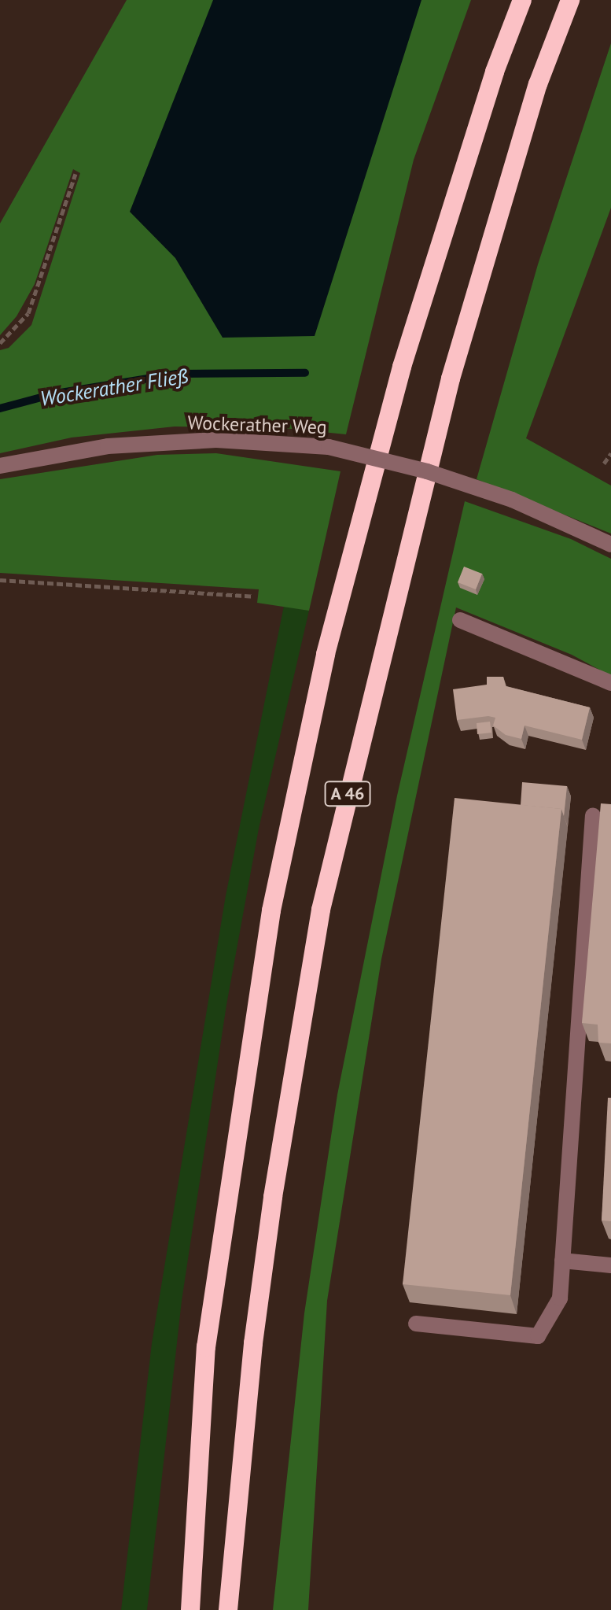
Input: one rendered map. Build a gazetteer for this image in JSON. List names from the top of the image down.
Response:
{
  "streets": {
    "highway": ["A 46"],
    "street": ["Wockerather Weg"]
  },
  "water": ["Wockerather Fließ"]
}
